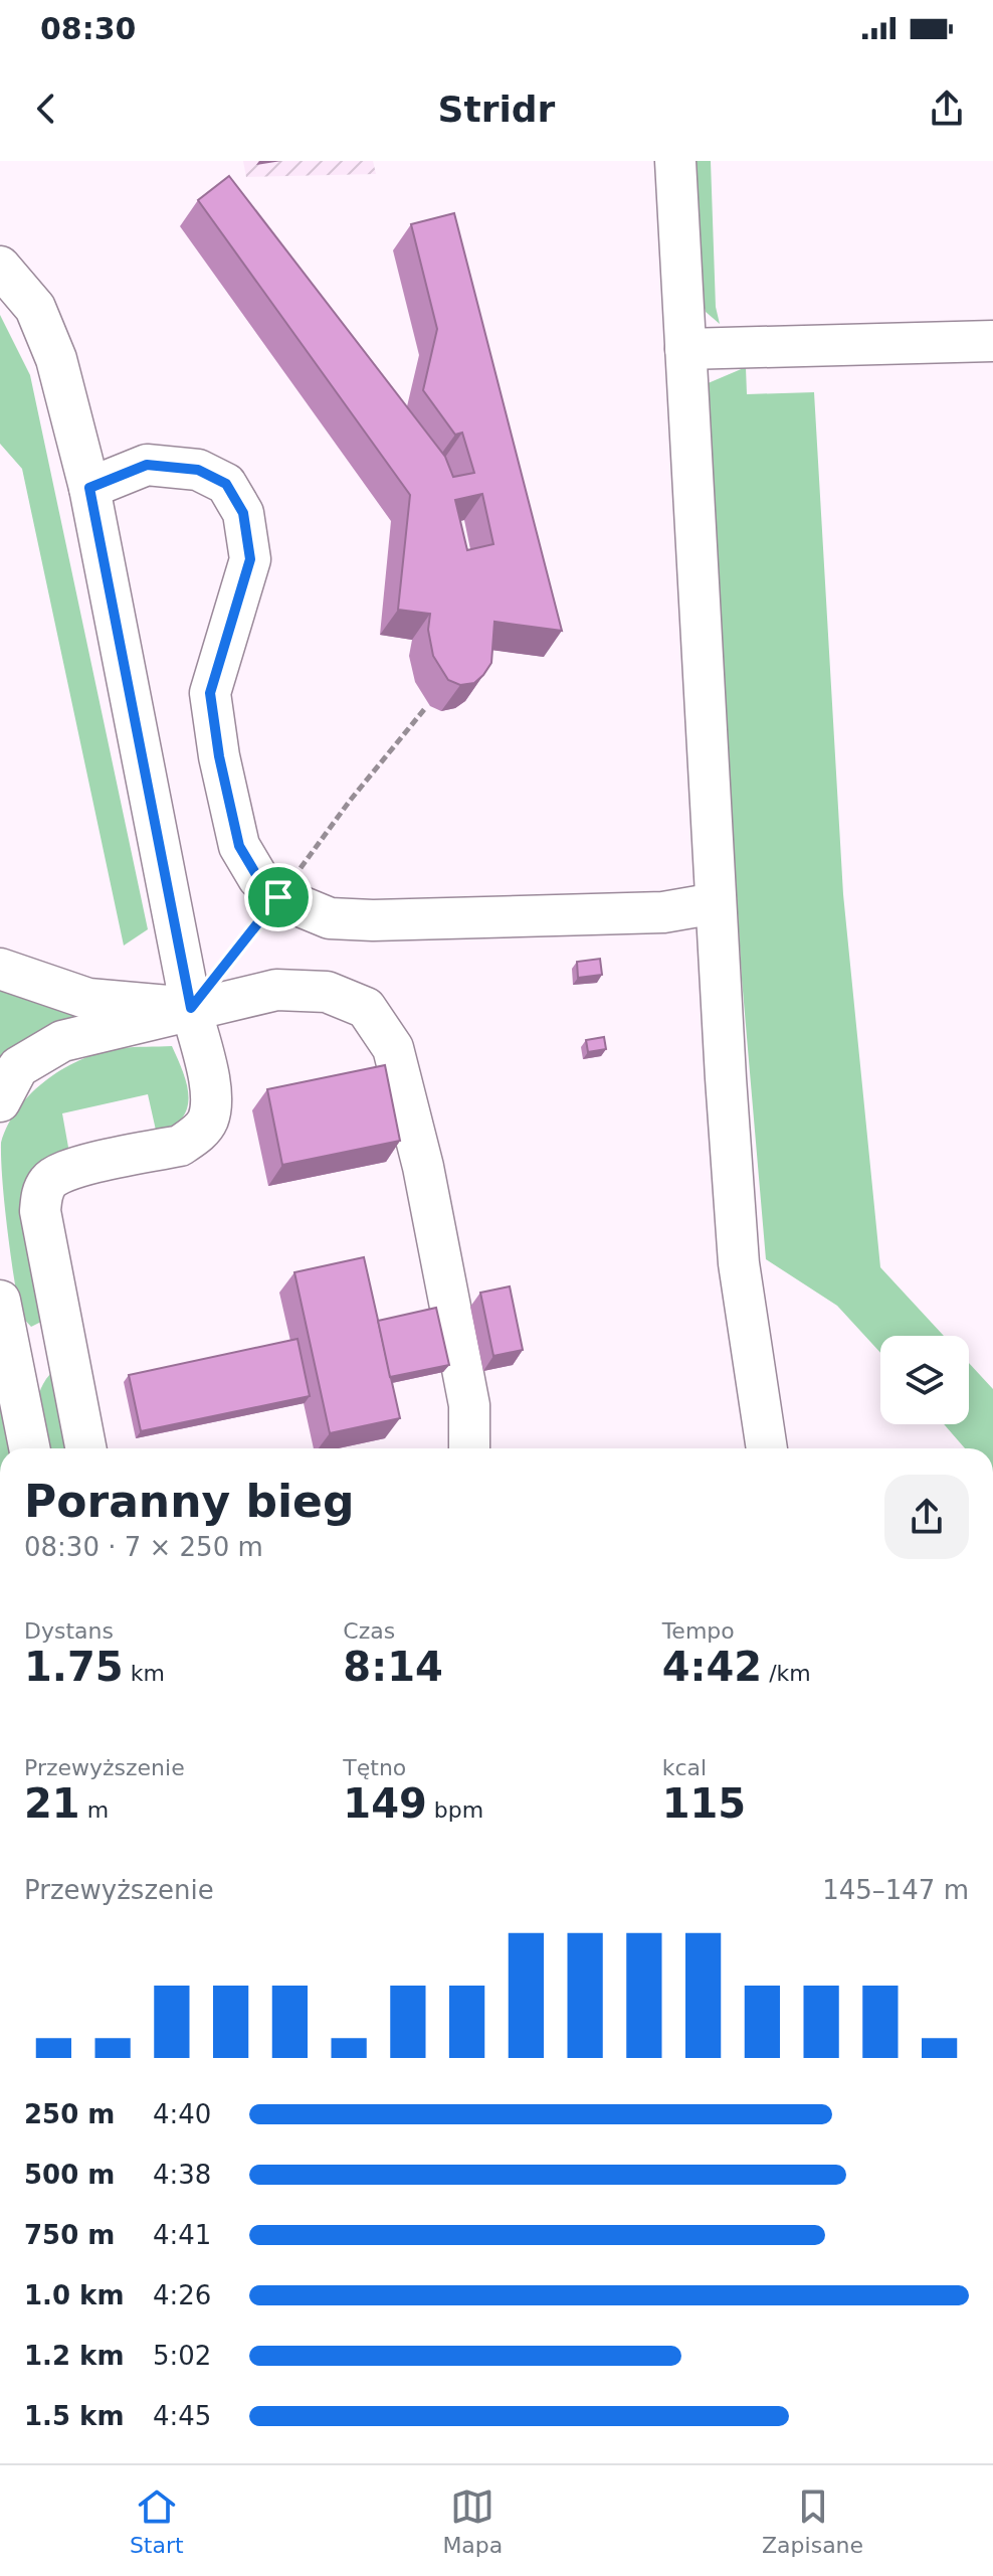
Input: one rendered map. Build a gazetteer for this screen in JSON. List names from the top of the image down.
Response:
{
  "page": {
    "status": "08:30",
    "header": "Stridr",
    "heading": ["Poranny bieg", "08:30 · 7 × 250 m"],
    "stats": [
      ["Dystans", "1.75 km"],
      ["Czas", "8:14"],
      ["Tempo", "4:42 /km"],
      ["Przewyższenie", "21 m"],
      ["Tętno", "149 bpm"],
      ["kcal", "115"]
    ],
    "chart": ["Przewyższenie", "145–147 m"],
    "list": [
      {
        "name": "250 m",
        "note": "4:40"
      },
      {
        "name": "500 m",
        "note": "4:38"
      },
      {
        "name": "750 m",
        "note": "4:41"
      },
      {
        "name": "1.0 km",
        "note": "4:26"
      },
      {
        "name": "1.2 km",
        "note": "5:02"
      },
      {
        "name": "1.5 km",
        "note": "4:45"
      }
    ],
    "tabs": ["Start", "Mapa", "Zapisane"]
  }
}
